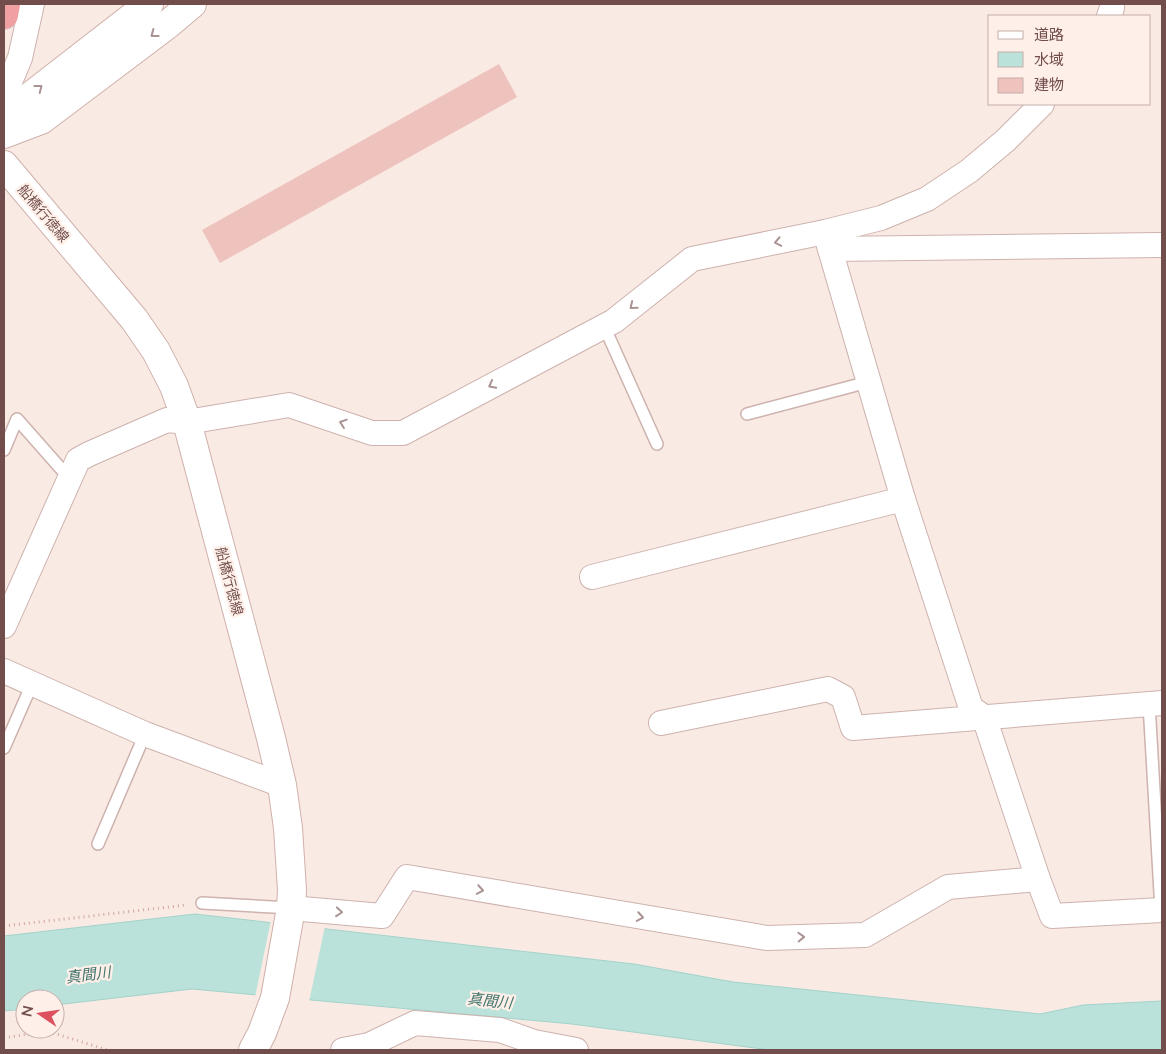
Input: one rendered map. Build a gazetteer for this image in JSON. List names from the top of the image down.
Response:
{
  "streets": {
    "main road": ["船橋行徳線"]
  },
  "water": ["真間川"],
  "legend": ["道路", "水域", "建物"],
  "north": "left"
}
